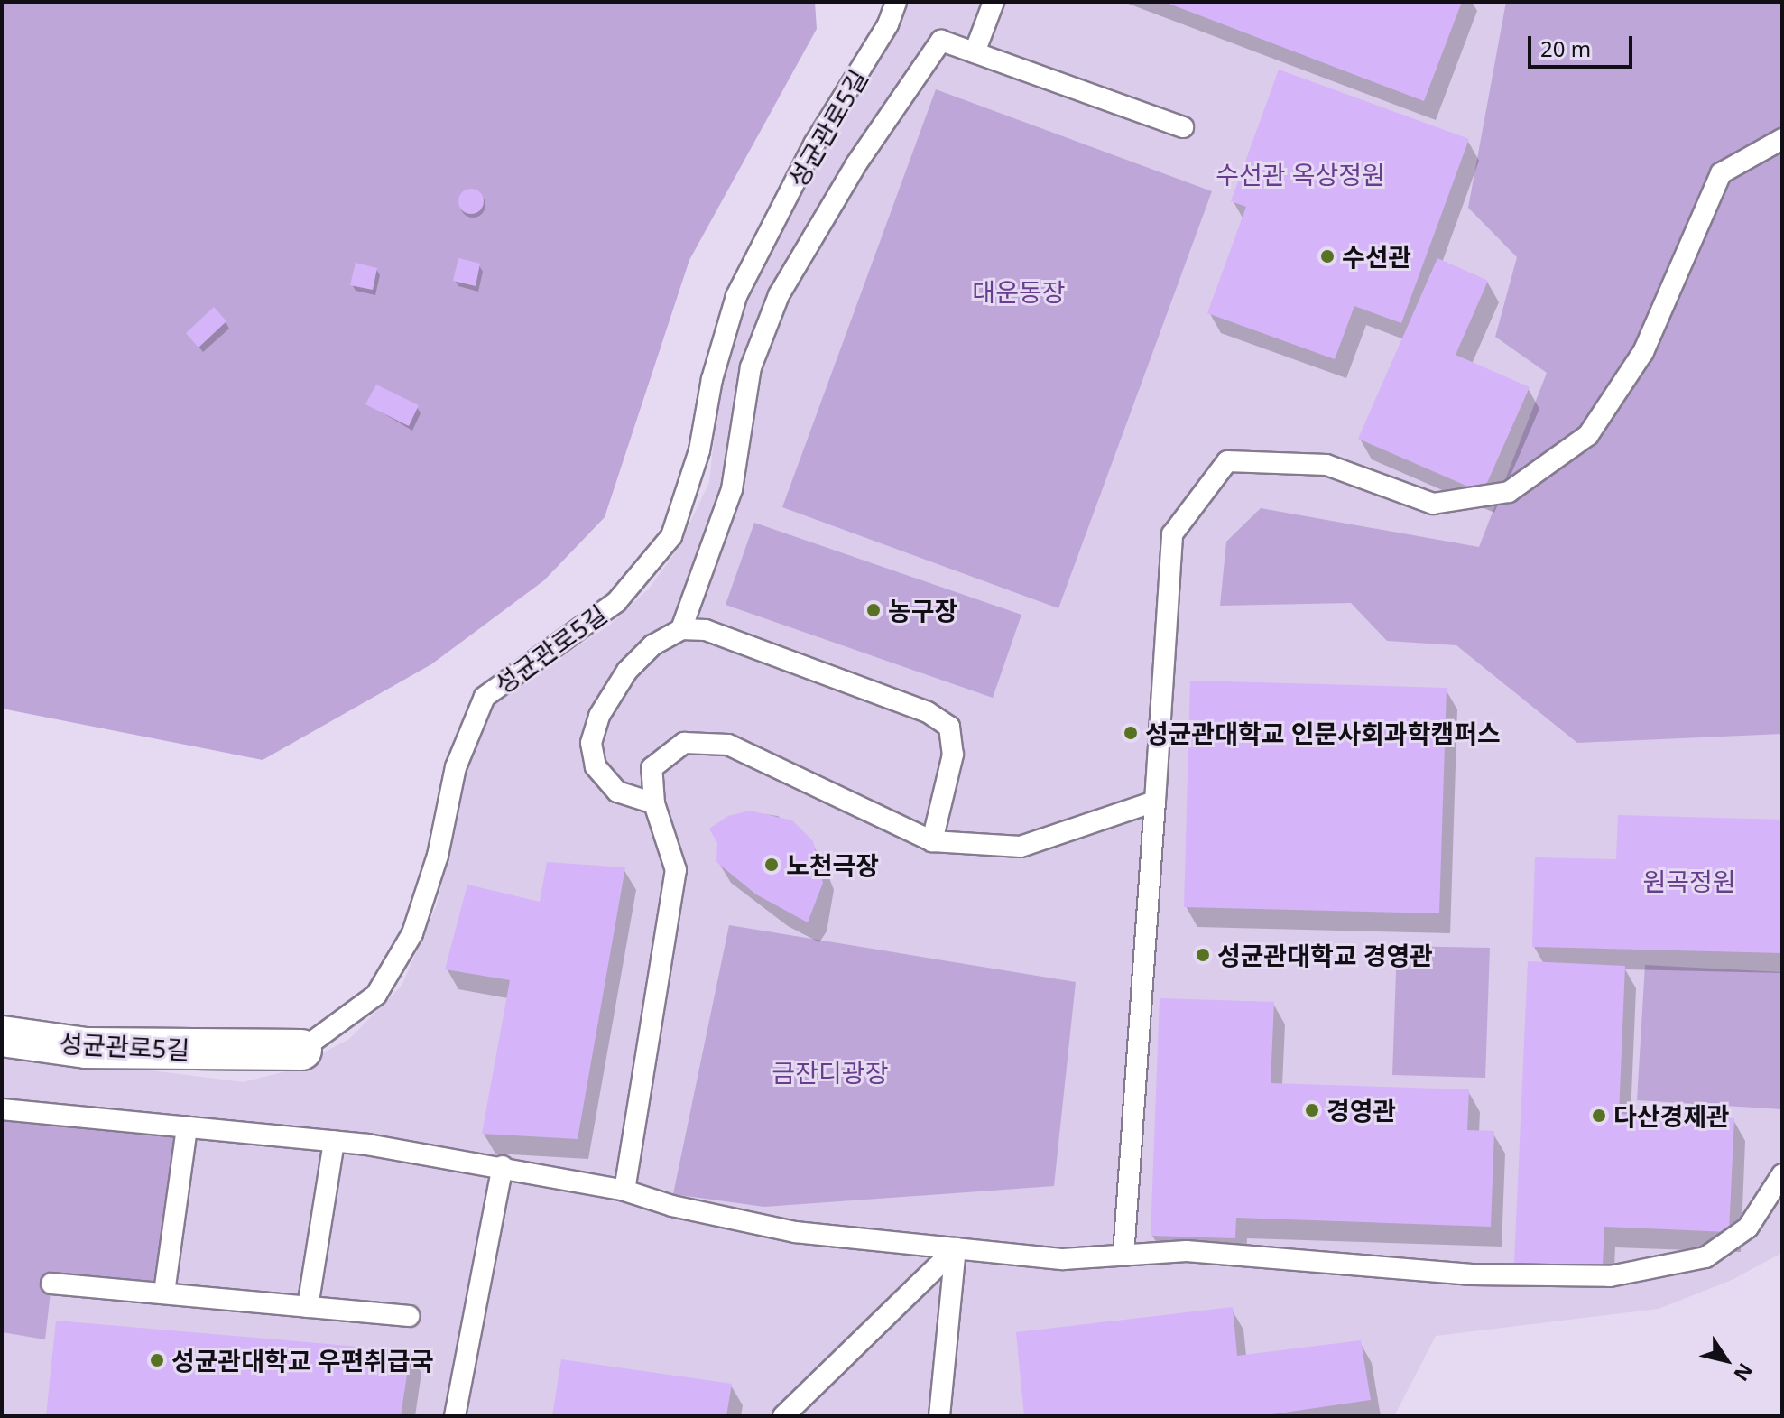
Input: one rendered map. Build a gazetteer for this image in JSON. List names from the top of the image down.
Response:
{
  "streets": {
    "street": ["성균관로5길"]
  },
  "parks": [
    "수선관 옥상정원",
    "대운동장",
    "원곡정원",
    "금잔디광장"
  ],
  "places": [
    "수선관",
    "농구장",
    "성균관대학교 인문사회과학캠퍼스",
    "노천극장",
    "성균관대학교 경영관",
    "경영관",
    "다산경제관",
    "성균관대학교 우편취급국"
  ],
  "scale_bar": "20 m",
  "north": "bottom right"
}
